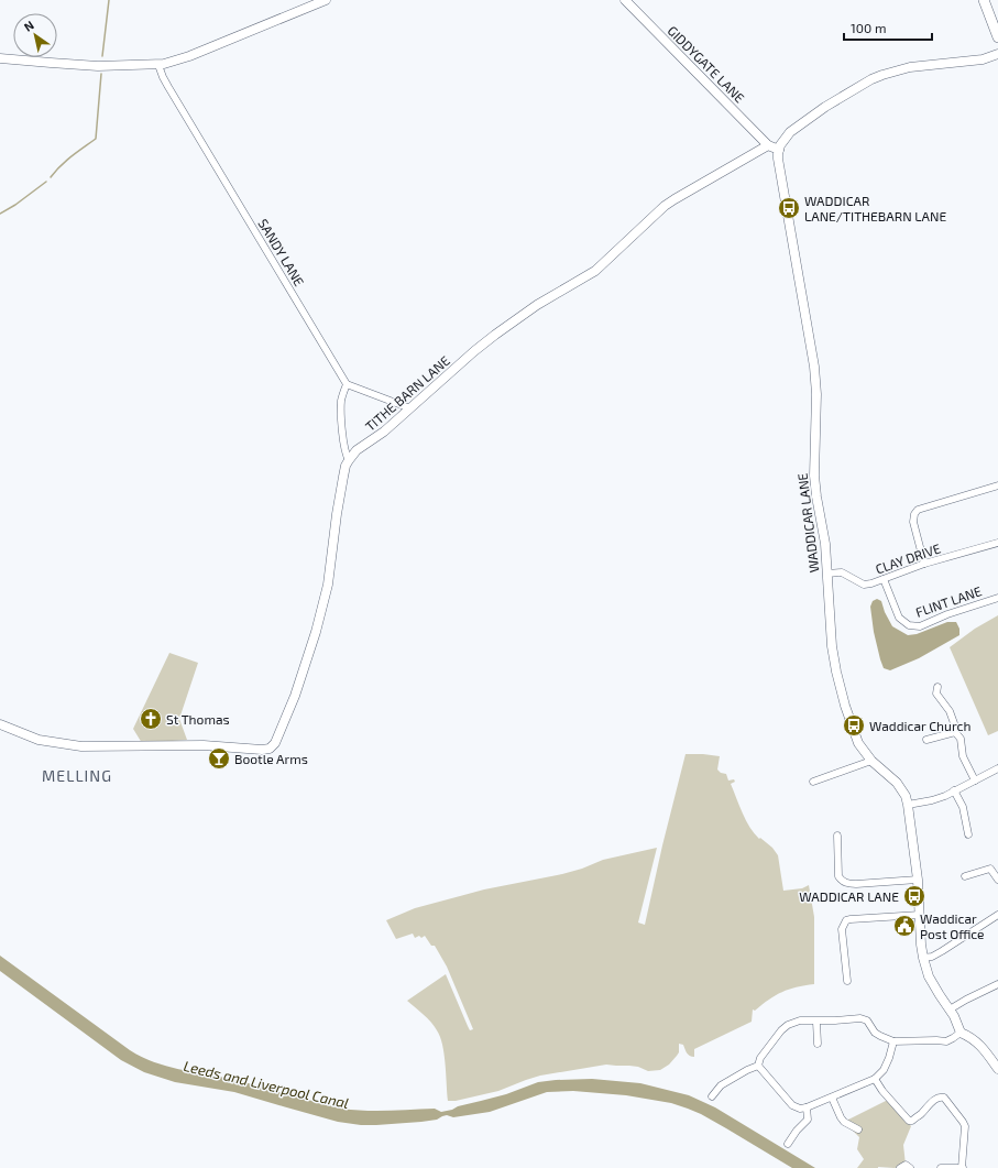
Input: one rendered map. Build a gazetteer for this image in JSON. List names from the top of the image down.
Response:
{
  "streets": {
    "street": [
      "GIDDYGATE LANE",
      "SANDY LANE",
      "TITHE BARN LANE",
      "WADDICAR LANE",
      "CLAY DRIVE",
      "FLINT LANE"
    ]
  },
  "crossings": [
    ["GIDDYGATE LANE", "TITHE BARN LANE"],
    ["WADDICAR LANE", "CLAY DRIVE"],
    ["CLAY DRIVE", "FLINT LANE"]
  ],
  "districts": ["MELLING"],
  "water": ["Leeds and Liverpool Canal"],
  "places": {
    "bus stop": ["WADDICAR LANE/TITHEBARN LANE", "Waddicar Church", "WADDICAR LANE"],
    "church": ["St Thomas"],
    "bar": ["Bootle Arms"],
    "public building": ["Waddicar Post Office"]
  },
  "scale_bar": "100 m",
  "north": "top left"
}
